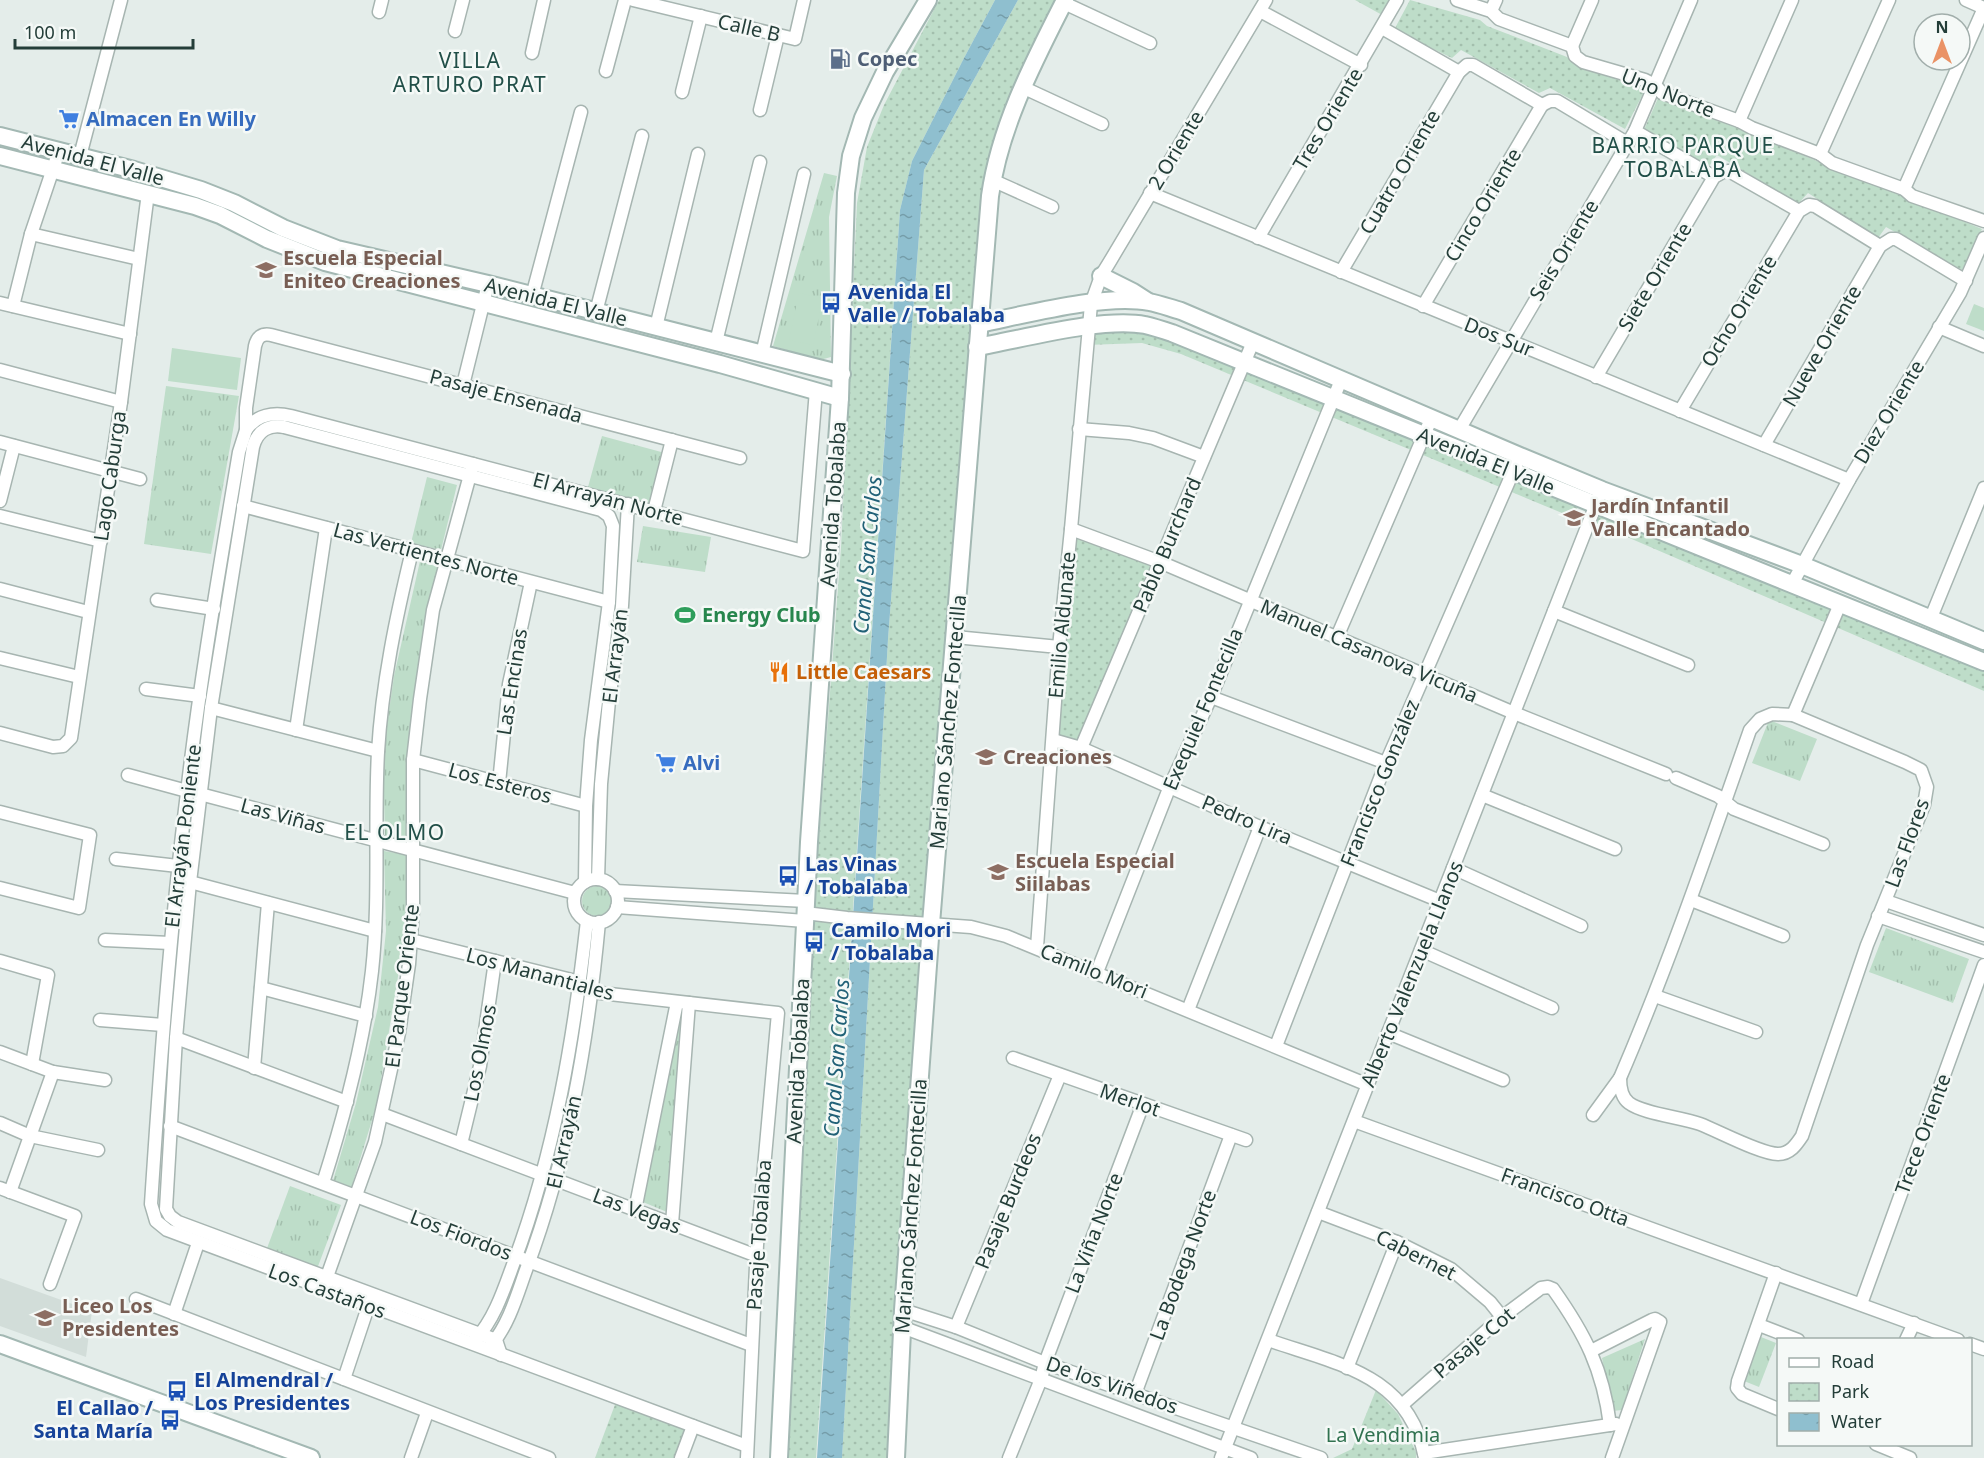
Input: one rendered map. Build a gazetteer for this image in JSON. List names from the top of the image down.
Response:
{
  "streets": {
    "street": [
      "Calle B",
      "Uno Norte",
      "Tres Oriente",
      "2 Oriente",
      "Avenida El Valle",
      "Cuatro Oriente",
      "Cinco Oriente",
      "Seis Oriente",
      "Siete Oriente",
      "Ocho Oriente",
      "Dos Sur",
      "Nueve Oriente",
      "Pasaje Ensenada",
      "Diez Oriente",
      "Lago Caburga",
      "El Arrayán Norte",
      "Avenida Tobalaba",
      "Pablo Burchard",
      "Las Vertientes Norte",
      "Emilio Aldunate",
      "Manuel Casanova Vicuña",
      "El Arrayán",
      "Las Encinas",
      "Exequiel Fontecilla",
      "Mariano Sánchez Fontecilla",
      "Los Esteros",
      "Francisco González",
      "Las Viñas",
      "Pedro Lira",
      "El Arrayán Poniente",
      "Las Flores",
      "Camilo Mori",
      "Los Manantiales",
      "Alberto Valenzuela Llanos",
      "El Parque Oriente",
      "Los Olmos",
      "Merlot",
      "Trece Oriente",
      "Francisco Otta",
      "Pasaje Burdeos",
      "Las Vegas",
      "La Viña Norte",
      "Los Fiordos",
      "Pasaje Tobalaba",
      "Cabernet",
      "La Bodega Norte",
      "Los Castaños",
      "Pasaje Cot",
      "De los Viñedos"
    ]
  },
  "crossings": [
    ["Uno Norte", "Seis Oriente"],
    ["Tres Oriente", "Dos Sur"],
    ["2 Oriente", "Avenida El Valle"],
    ["2 Oriente", "Dos Sur"],
    ["2 Oriente", "Emilio Aldunate"],
    ["Avenida El Valle", "Seis Oriente"],
    ["Avenida El Valle", "Diez Oriente"],
    ["Avenida El Valle", "Lago Caburga"],
    ["Avenida El Valle", "Avenida Tobalaba"],
    ["Avenida El Valle", "Pablo Burchard"],
    ["Avenida El Valle", "Emilio Aldunate"],
    ["Avenida El Valle", "Exequiel Fontecilla"],
    ["Avenida El Valle", "Mariano Sánchez Fontecilla"],
    ["Avenida El Valle", "Francisco González"],
    ["Avenida El Valle", "Alberto Valenzuela Llanos"],
    ["Cuatro Oriente", "Dos Sur"],
    ["Cinco Oriente", "Dos Sur"],
    ["Seis Oriente", "Dos Sur"],
    ["Siete Oriente", "Dos Sur"],
    ["Ocho Oriente", "Dos Sur"],
    ["Dos Sur", "Nueve Oriente"],
    ["Dos Sur", "Diez Oriente"],
    ["Pasaje Ensenada", "El Arrayán Poniente"],
    ["El Arrayán Norte", "Avenida Tobalaba"],
    ["El Arrayán Norte", "El Arrayán"],
    ["El Arrayán Norte", "El Arrayán Poniente"],
    ["El Arrayán Norte", "El Parque Oriente"],
    ["Avenida Tobalaba", "Camilo Mori"],
    ["Pablo Burchard", "Manuel Casanova Vicuña"],
    ["Pablo Burchard", "Pedro Lira"],
    ["Las Vertientes Norte", "El Arrayán"],
    ["Las Vertientes Norte", "Las Encinas"],
    ["Las Vertientes Norte", "El Arrayán Poniente"],
    ["Las Vertientes Norte", "El Parque Oriente"],
    ["Emilio Aldunate", "Manuel Casanova Vicuña"],
    ["Emilio Aldunate", "Pedro Lira"],
    ["Emilio Aldunate", "Camilo Mori"],
    ["Manuel Casanova Vicuña", "Exequiel Fontecilla"],
    ["Manuel Casanova Vicuña", "Francisco González"],
    ["Manuel Casanova Vicuña", "Las Flores"],
    ["Manuel Casanova Vicuña", "Alberto Valenzuela Llanos"],
    ["El Arrayán", "Los Esteros"],
    ["El Arrayán", "Las Viñas"],
    ["El Arrayán", "Los Manantiales"],
    ["El Arrayán", "Las Vegas"],
    ["El Arrayán", "Los Fiordos"],
    ["El Arrayán", "Los Castaños"],
    ["Las Encinas", "Los Esteros"],
    ["Exequiel Fontecilla", "Pedro Lira"],
    ["Exequiel Fontecilla", "Camilo Mori"],
    ["Mariano Sánchez Fontecilla", "Camilo Mori"],
    ["Mariano Sánchez Fontecilla", "De los Viñedos"],
    ["Los Esteros", "El Parque Oriente"],
    ["Francisco González", "Pedro Lira"],
    ["Francisco González", "Camilo Mori"],
    ["Las Viñas", "El Arrayán Poniente"],
    ["Las Viñas", "El Parque Oriente"],
    ["Pedro Lira", "Alberto Valenzuela Llanos"],
    ["El Arrayán Poniente", "Los Fiordos"],
    ["El Arrayán Poniente", "Los Castaños"],
    ["Camilo Mori", "Alberto Valenzuela Llanos"],
    ["Los Manantiales", "El Parque Oriente"],
    ["Los Manantiales", "Los Olmos"],
    ["Los Manantiales", "Pasaje Tobalaba"],
    ["Alberto Valenzuela Llanos", "Francisco Otta"],
    ["Alberto Valenzuela Llanos", "Cabernet"],
    ["Alberto Valenzuela Llanos", "De los Viñedos"],
    ["El Parque Oriente", "Las Vegas"],
    ["El Parque Oriente", "Los Fiordos"],
    ["El Parque Oriente", "Los Castaños"],
    ["Los Olmos", "Las Vegas"],
    ["Merlot", "Pasaje Burdeos"],
    ["Merlot", "La Viña Norte"],
    ["Merlot", "La Bodega Norte"],
    ["Trece Oriente", "Francisco Otta"],
    ["Pasaje Burdeos", "De los Viñedos"],
    ["Las Vegas", "Pasaje Tobalaba"],
    ["La Viña Norte", "De los Viñedos"],
    ["Los Fiordos", "Pasaje Tobalaba"],
    ["Pasaje Tobalaba", "Los Castaños"],
    ["Cabernet", "Pasaje Cot"],
    ["La Bodega Norte", "De los Viñedos"]
  ],
  "districts": ["VILLA ARTURO PRAT", "BARRIO PARQUE TOBALABA", "EL OLMO"],
  "water": ["Canal San Carlos"],
  "parks": ["La Vendimia"],
  "places": {
    "fuel station": ["Copec"],
    "supermarket": ["Almacen En Willy", "Alvi"],
    "school or university": [
      "Escuela Especial Eniteo Creaciones",
      "Jardín Infantil Valle Encantado",
      "Creaciones",
      "Escuela Especial Siilabas",
      "Liceo Los Presidentes"
    ],
    "bus stop": [
      "Avenida El Valle / Tobalaba",
      "Las Vinas / Tobalaba",
      "Camilo Mori / Tobalaba",
      "El Almendral / Los Presidentes",
      "El Callao / Santa María"
    ],
    "sports": ["Energy Club"],
    "restaurant": ["Little Caesars"]
  },
  "legend": ["Road", "Park", "Water"],
  "scale_bar": "100 m",
  "north": "top"
}
